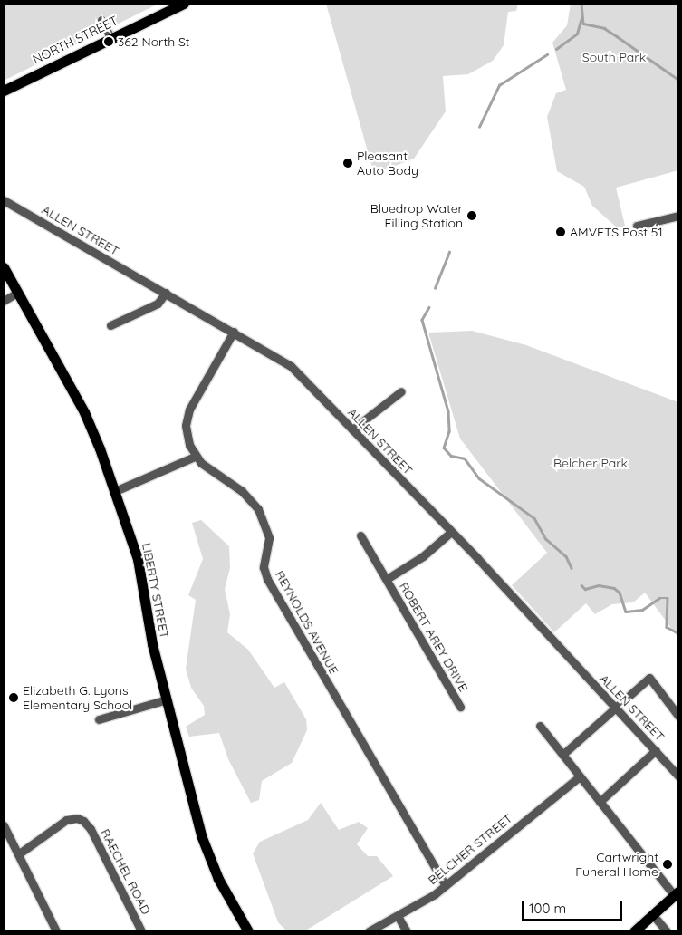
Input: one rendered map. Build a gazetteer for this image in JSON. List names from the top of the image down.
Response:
{
  "streets": {
    "main road": ["NORTH STREET", "LIBERTY STREET"],
    "street": [
      "ALLEN STREET",
      "REYNOLDS AVENUE",
      "ROBERT AREY DRIVE",
      "BELCHER STREET",
      "RAECHEL ROAD"
    ]
  },
  "crossings": [
    ["ALLEN STREET", "ROBERT AREY DRIVE"],
    ["REYNOLDS AVENUE", "BELCHER STREET"]
  ],
  "parks": ["South Park", "Belcher Park"],
  "places": [
    "362 North St",
    "Pleasant Auto Body",
    "Bluedrop Water Filling Station",
    "AMVETS Post 51",
    "Elizabeth G. Lyons Elementary School",
    "Cartwright Funeral Home"
  ],
  "scale_bar": "100 m"
}
